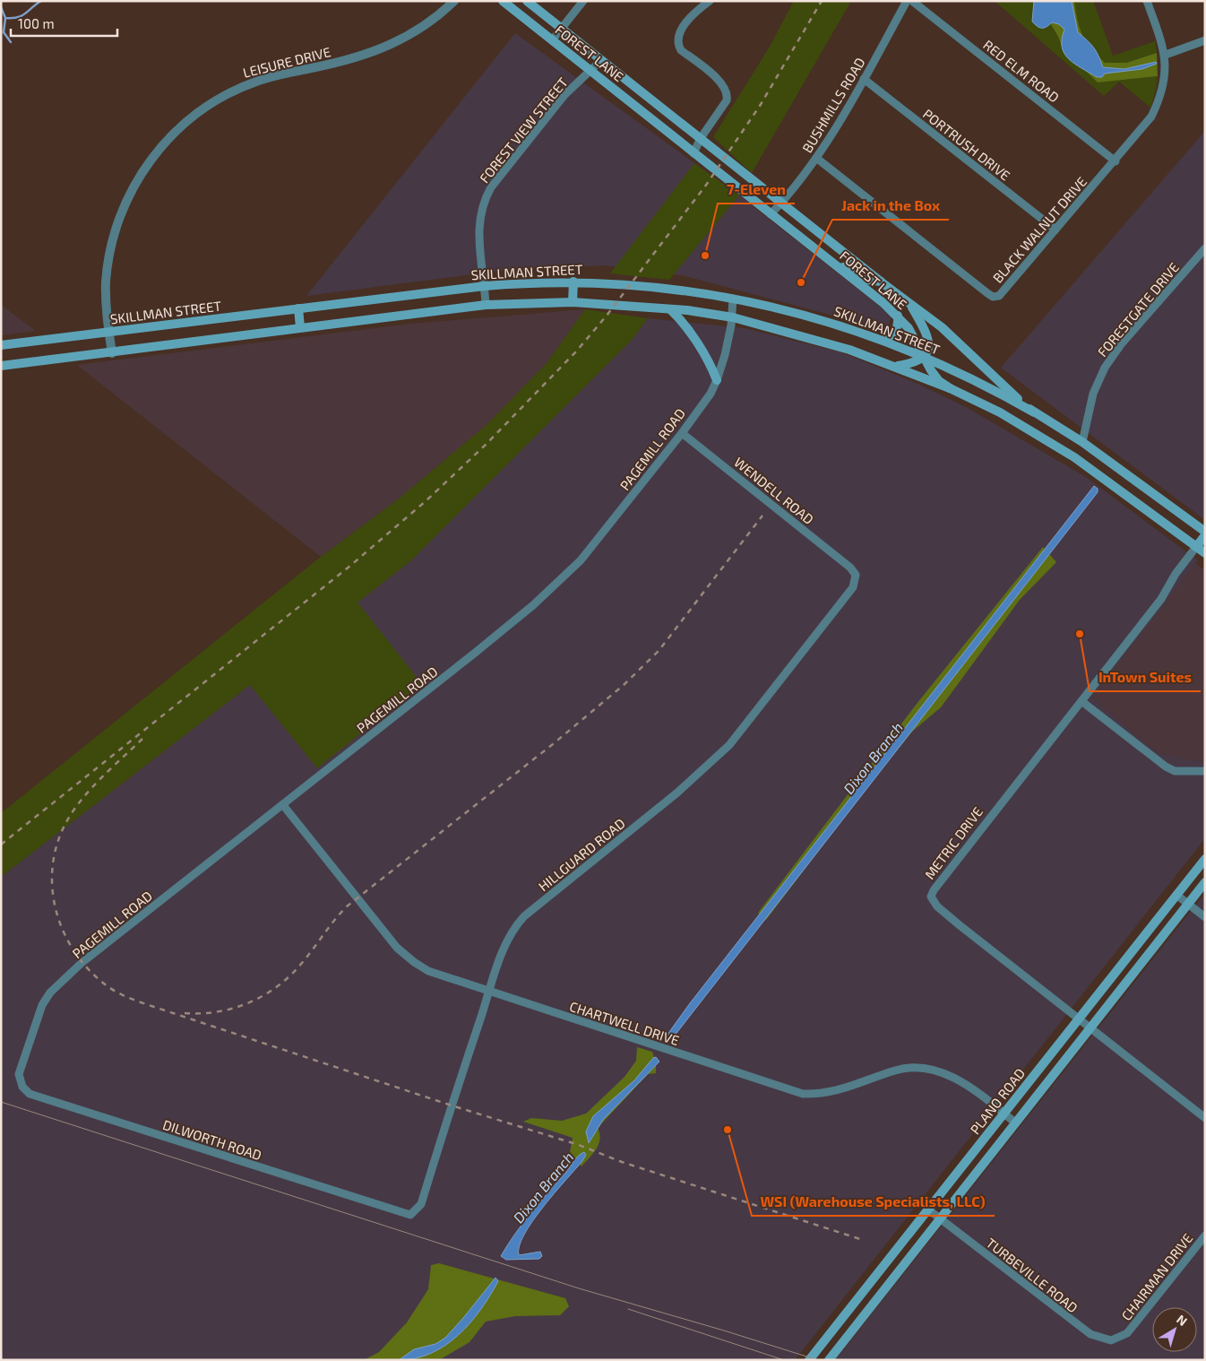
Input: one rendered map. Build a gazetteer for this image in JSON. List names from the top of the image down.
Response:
{
  "streets": {
    "main road": ["FOREST LANE", "SKILLMAN STREET", "PLANO ROAD"],
    "street": [
      "LEISURE DRIVE",
      "RED ELM ROAD",
      "BUSHMILLS ROAD",
      "FOREST VIEW STREET",
      "PORTRUSH DRIVE",
      "BLACK WALNUT DRIVE",
      "FORESTGATE DRIVE",
      "PAGEMILL ROAD",
      "WENDELL ROAD",
      "METRIC DRIVE",
      "HILLGUARD ROAD",
      "CHARTWELL DRIVE",
      "DILWORTH ROAD",
      "TURBEVILLE ROAD",
      "CHAIRMAN DRIVE"
    ]
  },
  "crossings": [
    ["FOREST LANE", "BUSHMILLS ROAD"],
    ["FOREST LANE", "FOREST VIEW STREET"],
    ["FOREST LANE", "SKILLMAN STREET"],
    ["FOREST LANE", "FORESTGATE DRIVE"],
    ["FOREST LANE", "METRIC DRIVE"],
    ["LEISURE DRIVE", "SKILLMAN STREET"],
    ["RED ELM ROAD", "BLACK WALNUT DRIVE"],
    ["BUSHMILLS ROAD", "PORTRUSH DRIVE"],
    ["BUSHMILLS ROAD", "BLACK WALNUT DRIVE"],
    ["FOREST VIEW STREET", "SKILLMAN STREET"],
    ["PORTRUSH DRIVE", "BLACK WALNUT DRIVE"],
    ["SKILLMAN STREET", "PAGEMILL ROAD"],
    ["PAGEMILL ROAD", "WENDELL ROAD"],
    ["PAGEMILL ROAD", "CHARTWELL DRIVE"],
    ["PAGEMILL ROAD", "DILWORTH ROAD"],
    ["WENDELL ROAD", "HILLGUARD ROAD"],
    ["METRIC DRIVE", "PLANO ROAD"],
    ["HILLGUARD ROAD", "CHARTWELL DRIVE"],
    ["HILLGUARD ROAD", "DILWORTH ROAD"],
    ["CHARTWELL DRIVE", "PLANO ROAD"],
    ["PLANO ROAD", "TURBEVILLE ROAD"],
    ["TURBEVILLE ROAD", "CHAIRMAN DRIVE"]
  ],
  "water": ["Dixon Branch"],
  "places": [
    "7-Eleven",
    "Jack in the Box",
    "InTown Suites",
    "WSI (Warehouse Specialists, LLC)"
  ],
  "scale_bar": "100 m",
  "north": "top right"
}
